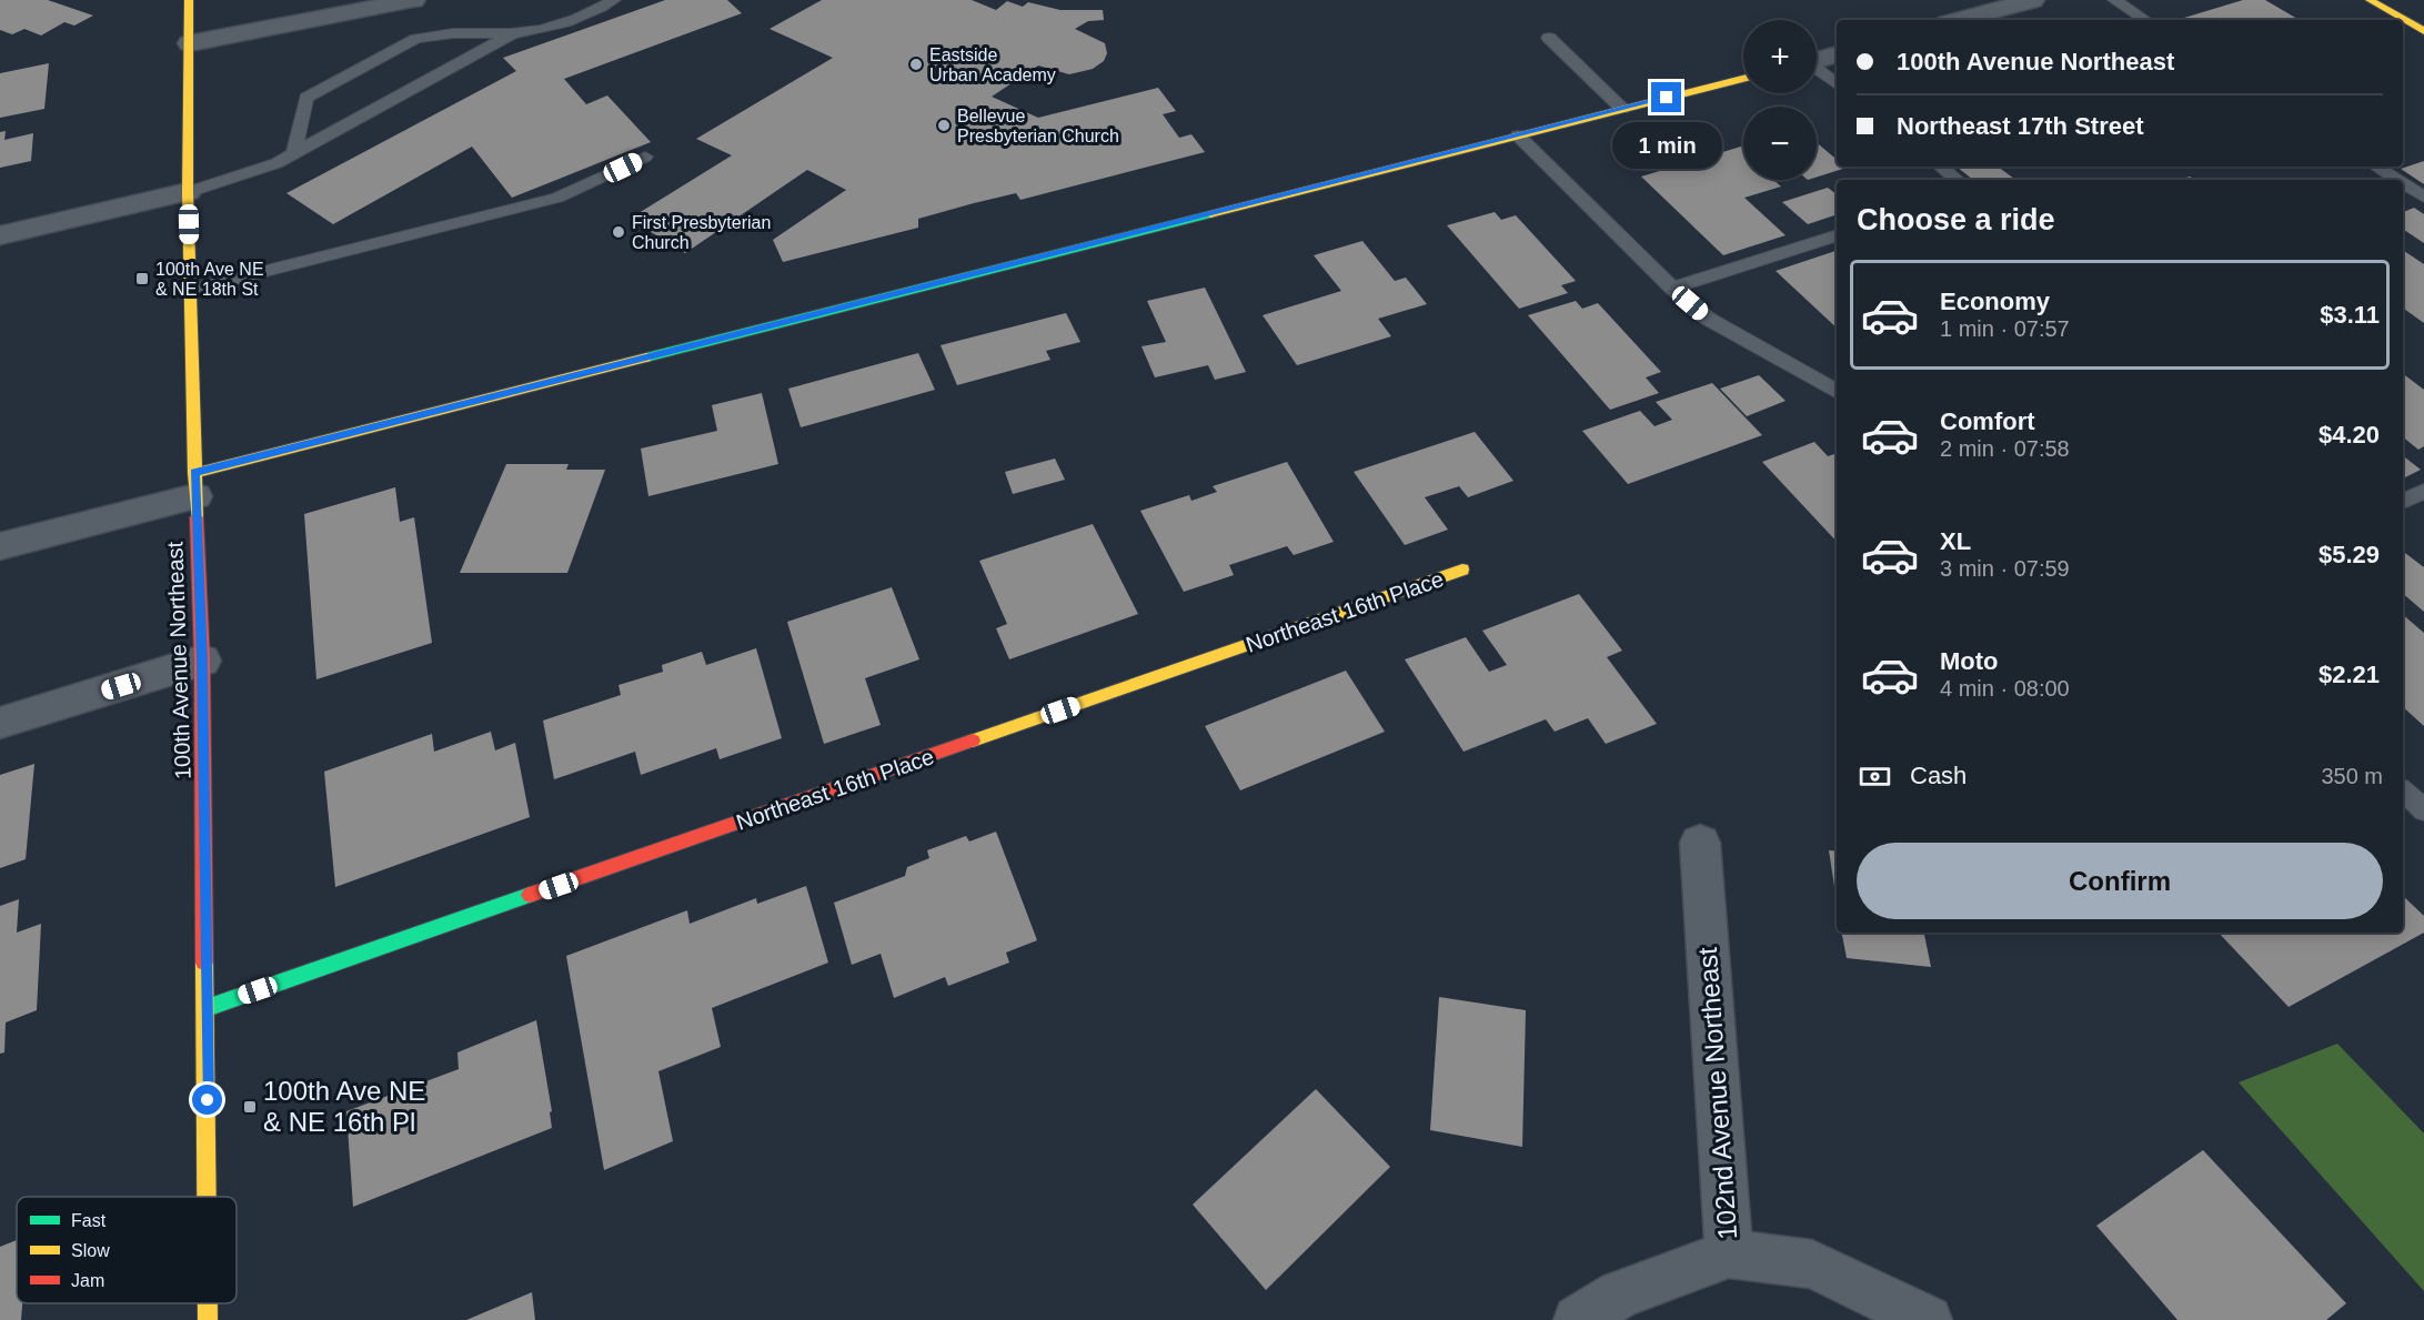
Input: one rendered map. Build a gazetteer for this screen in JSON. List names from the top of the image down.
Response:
{
  "streets": {
    "street": ["Northeast 16th Place", "100th Avenue Northeast", "102nd Avenue Northeast"]
  },
  "crossings": [
    ["Northeast 16th Place", "100th Avenue Northeast"]
  ],
  "places": {
    "other": ["Eastside Urban Academy", "Bellevue Presbyterian Church", "First Presbyterian Church"],
    "transit": ["100th Ave NE & NE 18th St", "100th Ave NE & NE 16th Pl"]
  },
  "legend": ["Fast", "Slow", "Jam"],
  "page": {
    "map_buttons": ["+", "−"],
    "banner": ["100th Avenue Northeast", "Northeast 17th Street"],
    "bubble": "1 min",
    "heading": "Choose a ride",
    "list": [
      {
        "name": "Economy",
        "note": "1 min · 07:57",
        "value": "$3.11"
      },
      {
        "name": "Comfort",
        "note": "2 min · 07:58",
        "value": "$4.20"
      },
      {
        "name": "XL",
        "note": "3 min · 07:59",
        "value": "$5.29"
      },
      {
        "name": "Moto",
        "note": "4 min · 08:00",
        "value": "$2.21"
      }
    ],
    "pay": ["Cash", "350 m"],
    "buttons": "Confirm"
  }
}
